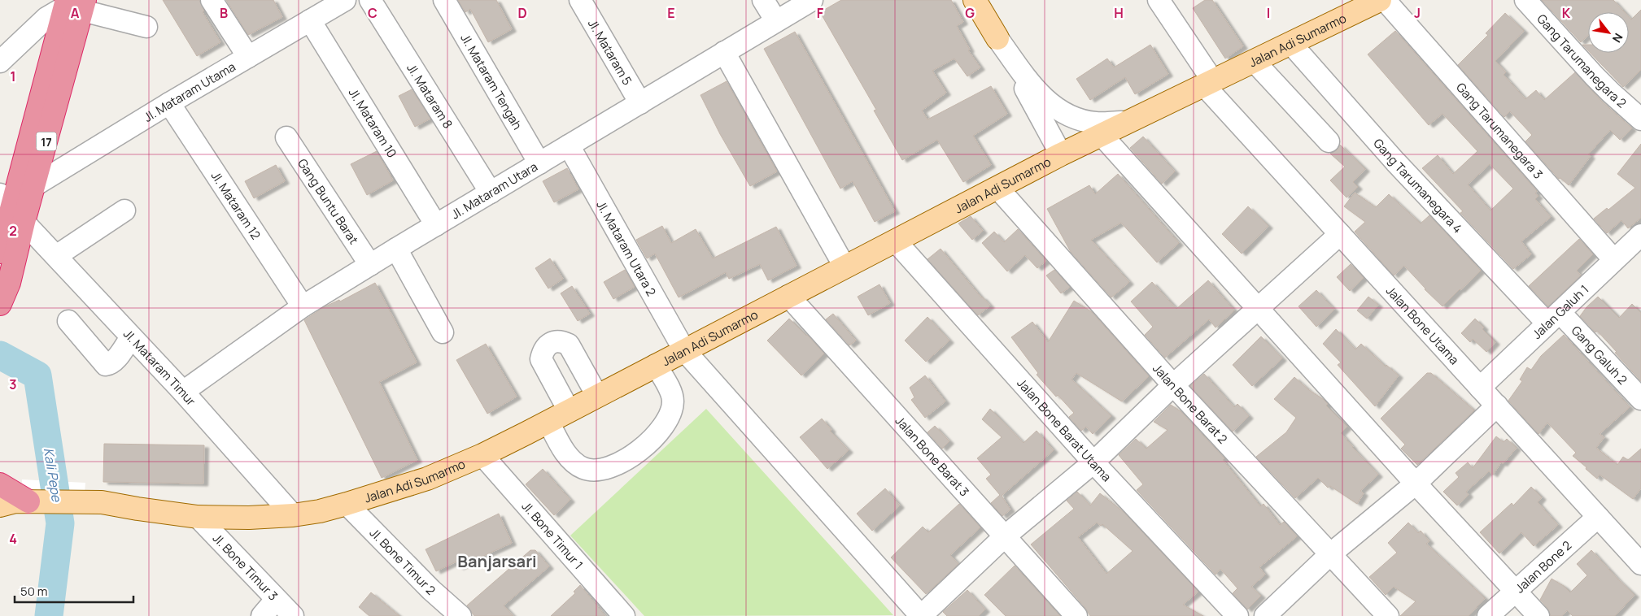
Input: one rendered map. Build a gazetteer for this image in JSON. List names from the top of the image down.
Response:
{
  "streets": {
    "highway": ["17"],
    "main road": ["Jalan Adi Sumarmo"],
    "street": [
      "Jl. Mataram 5",
      "Gang Tarumanegara 2",
      "Jl. Mataram Tengah",
      "Jl. Mataram Utama",
      "Jl. Mataram 8",
      "Jl. Mataram 10",
      "Gang Tarumanegara 3",
      "Gang Tarumanegara 4",
      "Jl. Mataram Utara",
      "Gang Buntu Barat",
      "Jl. Mataram 12",
      "Jl. Mataram Utara 2",
      "Jalan Galuh 1",
      "Jalan Bone Utama",
      "Gang Galuh 2",
      "Jl. Mataram Timur",
      "Jalan Bone Barat 2",
      "Jalan Bone Barat Utama",
      "Jalan Bone Barat 3",
      "Jl. Bone Timur 1",
      "Jl. Bone Timur 2",
      "Jalan Bone 2",
      "Jl. Bone Timur 3"
    ]
  },
  "crossings": [
    ["Jalan Adi Sumarmo", "Gang Tarumanegara 3"],
    ["Jalan Adi Sumarmo", "Gang Tarumanegara 4"],
    ["Jalan Adi Sumarmo", "Jl. Mataram Utara 2"],
    ["Jalan Adi Sumarmo", "Jalan Bone Utama"],
    ["Jalan Adi Sumarmo", "Jl. Mataram Timur"],
    ["Jalan Adi Sumarmo", "Jalan Bone Barat 2"],
    ["Jalan Adi Sumarmo", "Jalan Bone Barat Utama"],
    ["Jalan Adi Sumarmo", "Jalan Bone Barat 3"],
    ["Jalan Adi Sumarmo", "Jl. Bone Timur 1"],
    ["Jalan Adi Sumarmo", "Jl. Bone Timur 2"],
    ["Jalan Adi Sumarmo", "Jl. Bone Timur 3"],
    ["Jl. Mataram 5", "Jl. Mataram Utara"],
    ["Jl. Mataram Tengah", "Jl. Mataram Utara"],
    ["Jl. Mataram Utama", "Jl. Mataram 10"],
    ["Jl. Mataram Utama", "17"],
    ["Jl. Mataram Utama", "Jl. Mataram 12"],
    ["Jl. Mataram 8", "Jl. Mataram Utara"],
    ["Jl. Mataram 10", "Jl. Mataram Utara"],
    ["Gang Tarumanegara 3", "Jalan Galuh 1"],
    ["17", "Jl. Mataram Timur"],
    ["Gang Tarumanegara 4", "Jalan Galuh 1"],
    ["Gang Tarumanegara 4", "Gang Galuh 2"],
    ["Jl. Mataram Utara", "Gang Buntu Barat"],
    ["Jl. Mataram Utara", "Jl. Mataram 12"],
    ["Jl. Mataram Utara", "Jl. Mataram Utara 2"],
    ["Jl. Mataram Utara", "Jl. Mataram Timur"],
    ["Jl. Mataram Utara 2", "Jalan Bone Barat 3"],
    ["Jalan Galuh 1", "Jalan Bone Utama"],
    ["Jalan Galuh 1", "Gang Galuh 2"],
    ["Jalan Bone Utama", "Jalan Bone 2"]
  ],
  "districts": ["Banjarsari"],
  "water": ["Kali Pepe"],
  "scale_bar": "50 m",
  "north": "bottom right",
  "grid": {
    "columns": [
      "A",
      "B",
      "C",
      "D",
      "E",
      "F",
      "G",
      "H",
      "I",
      "J",
      "K"
    ],
    "rows": [
      "1",
      "2",
      "3",
      "4"
    ]
  }
}
